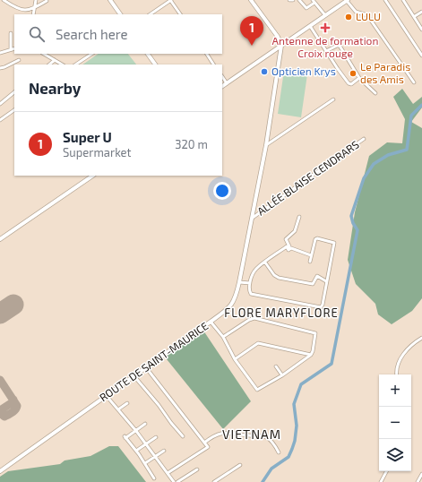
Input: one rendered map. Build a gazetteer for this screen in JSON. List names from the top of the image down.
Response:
{
  "streets": {
    "street": ["ALLÉE BLAISE CENDRARS", "ROUTE DE SAINT-MAURICE"]
  },
  "crossings": [
    ["ALLÉE BLAISE CENDRARS", "ROUTE DE SAINT-MAURICE"]
  ],
  "districts": ["FLORE MARYFLORE", "VIETNAM"],
  "places": {
    "other": ["LULU", "Opticien Krys", "Le Paradis des Amis"],
    "health": ["Antenne de formation Croix rouge"]
  },
  "page": {
    "search": "Search here",
    "pins": "1",
    "heading": "Nearby",
    "list": [
      {
        "mark": "1",
        "name": "Super U",
        "note": "Supermarket",
        "value": "320 m"
      }
    ],
    "map_buttons": ["+", "−"]
  }
}
